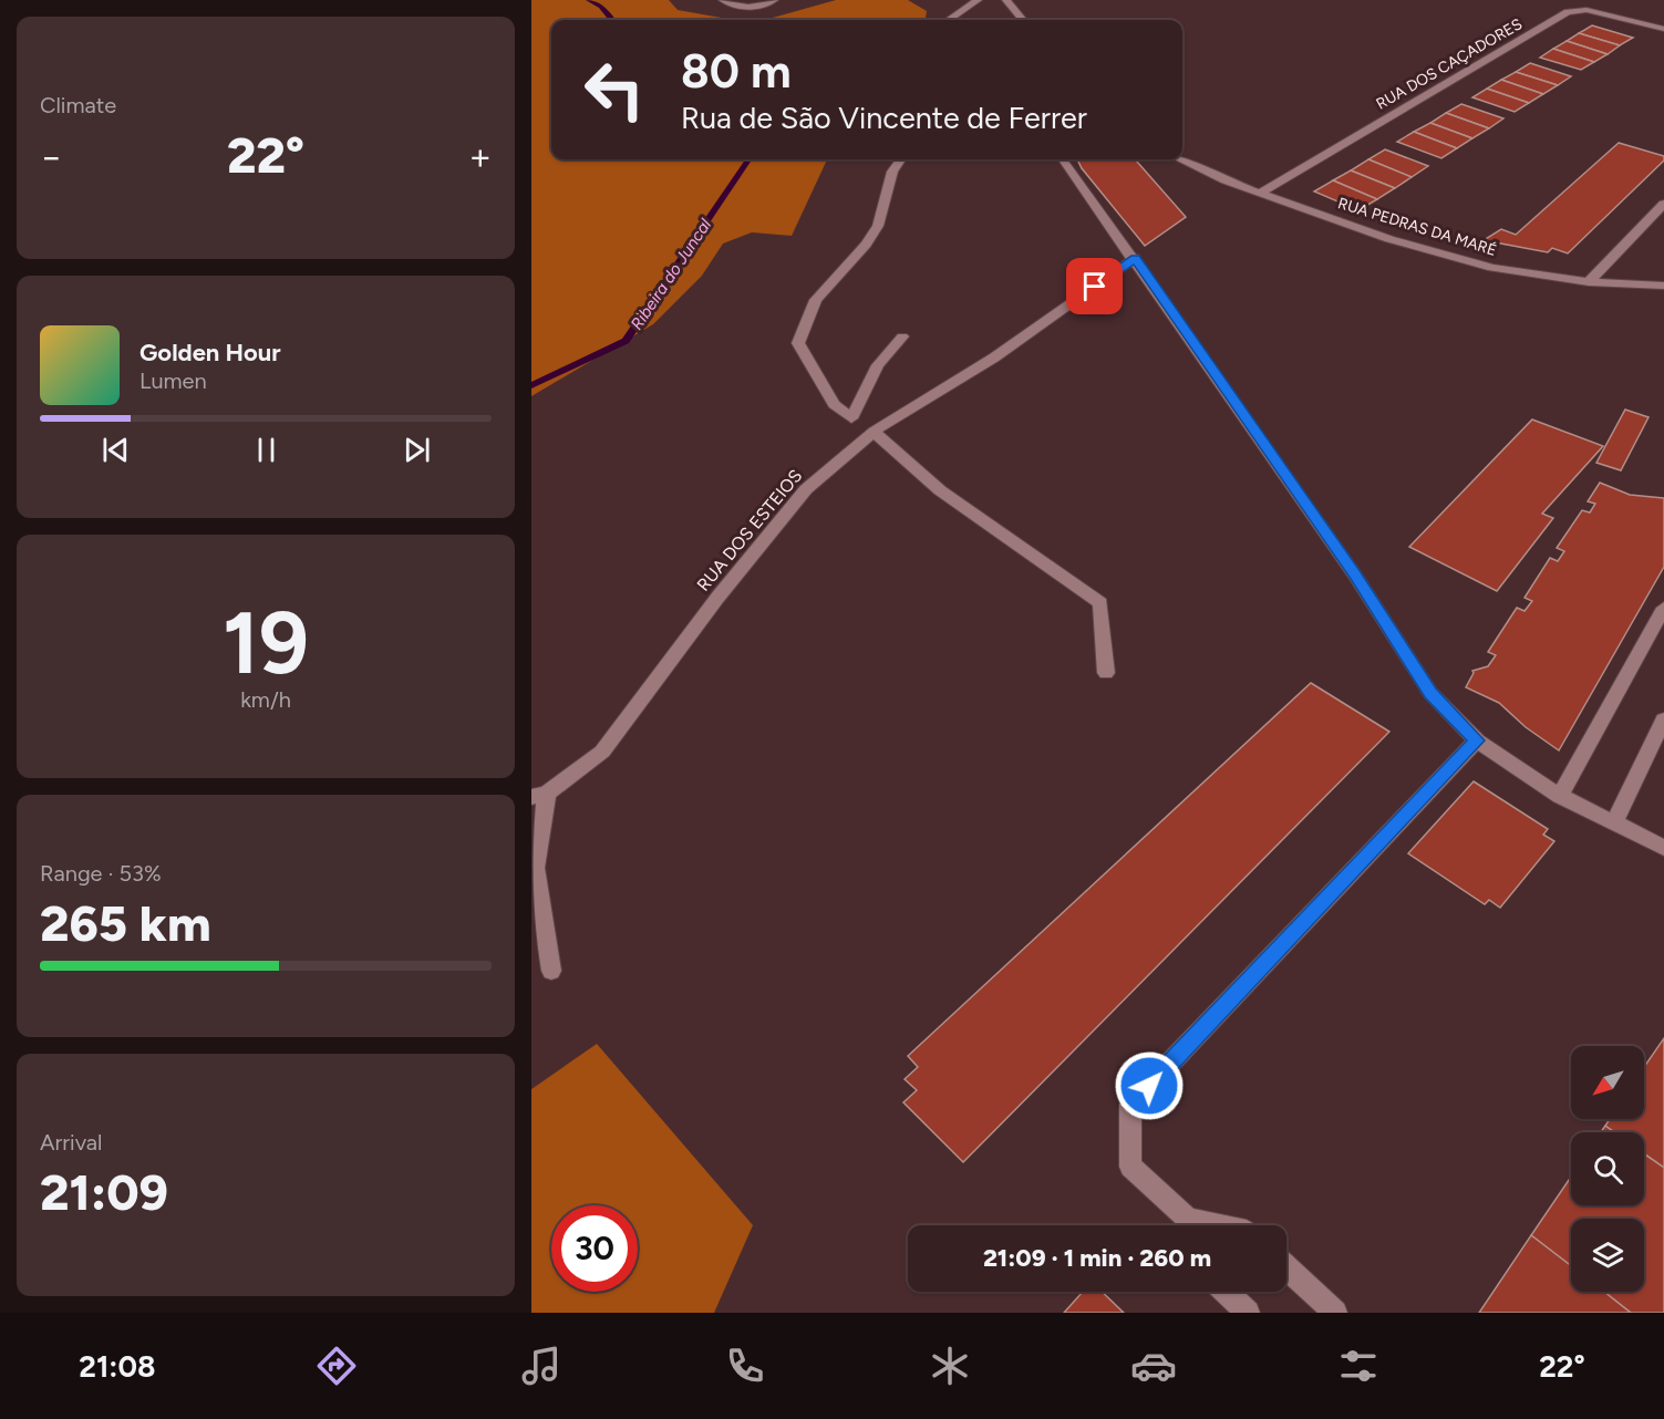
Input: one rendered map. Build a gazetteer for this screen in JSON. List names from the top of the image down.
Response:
{
  "streets": {
    "street": ["RUA DOS CAÇADORES", "RUA PEDRAS DA MARÉ", "RUA DOS ESTEIOS"]
  },
  "crossings": [
    ["RUA DOS CAÇADORES", "RUA PEDRAS DA MARÉ"]
  ],
  "water": ["Ribeira do Juncal"],
  "north": "bottom left",
  "page": {
    "tile": [
      "Climate",
      ["19", "km/h"],
      ["Range · 53%", "265 km"],
      ["Arrival", "21:09"]
    ],
    "turn": ["80 m", "Rua de São Vincente de Ferrer"],
    "heat": ["−", "22°", "+"],
    "song": ["Golden Hour", "Lumen"],
    "limit": "30",
    "trip": "21:09 · 1 min · 260 m",
    "tabs": ["21:08", "22°"]
  }
}
